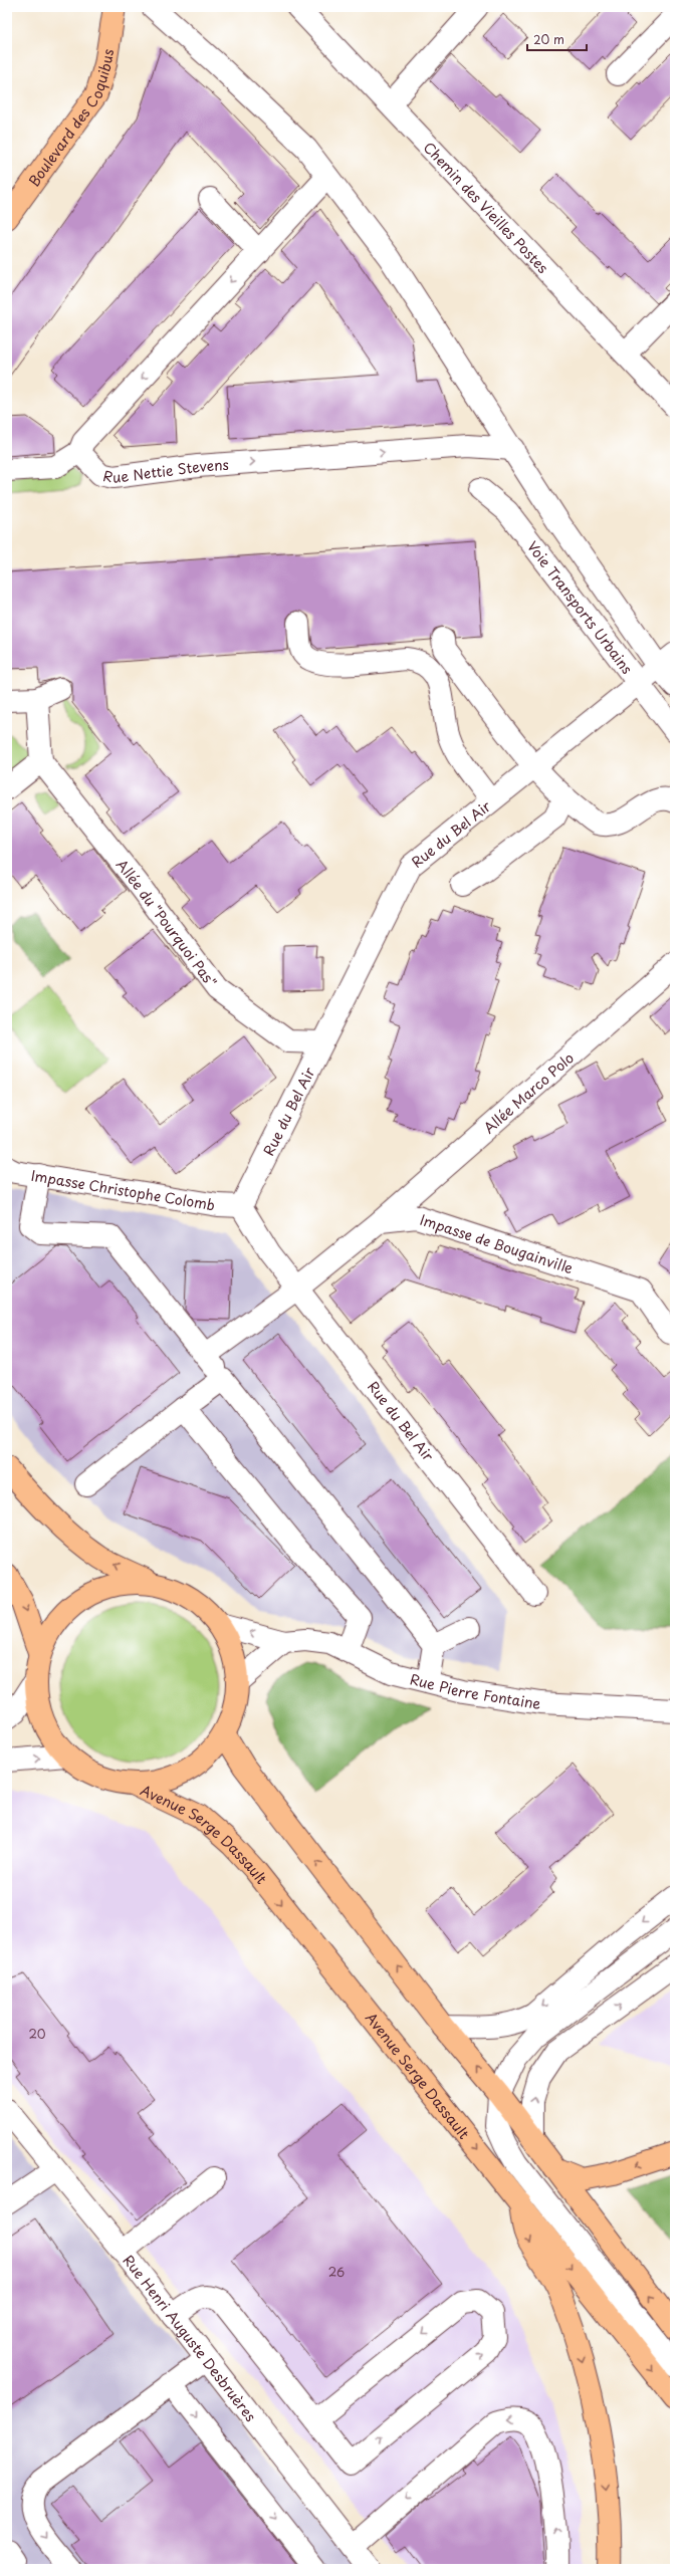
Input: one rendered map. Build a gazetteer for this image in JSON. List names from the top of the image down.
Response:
{
  "streets": {
    "main road": ["Boulevard des Coquibus", "Avenue Serge Dassault"],
    "street": [
      "Chemin des Vieilles Postes",
      "Rue Nettie Stevens",
      "Voie Transports Urbains",
      "Rue du Bel Air",
      "Allée du \"Pourquoi Pas\"",
      "Allée Marco Polo",
      "Impasse Christophe Colomb",
      "Impasse de Bougainville",
      "Rue Pierre Fontaine",
      "Rue Henri Auguste Desbruères"
    ]
  },
  "crossings": [
    ["Voie Transports Urbains", "Rue du Bel Air"],
    ["Rue du Bel Air", "Allée du \"Pourquoi Pas\""],
    ["Rue du Bel Air", "Impasse Christophe Colomb"],
    ["Allée Marco Polo", "Impasse de Bougainville"]
  ],
  "one_way": ["Rue Nettie Stevens"],
  "house_numbers": ["20", "26"],
  "scale_bar": "20 m"
}
